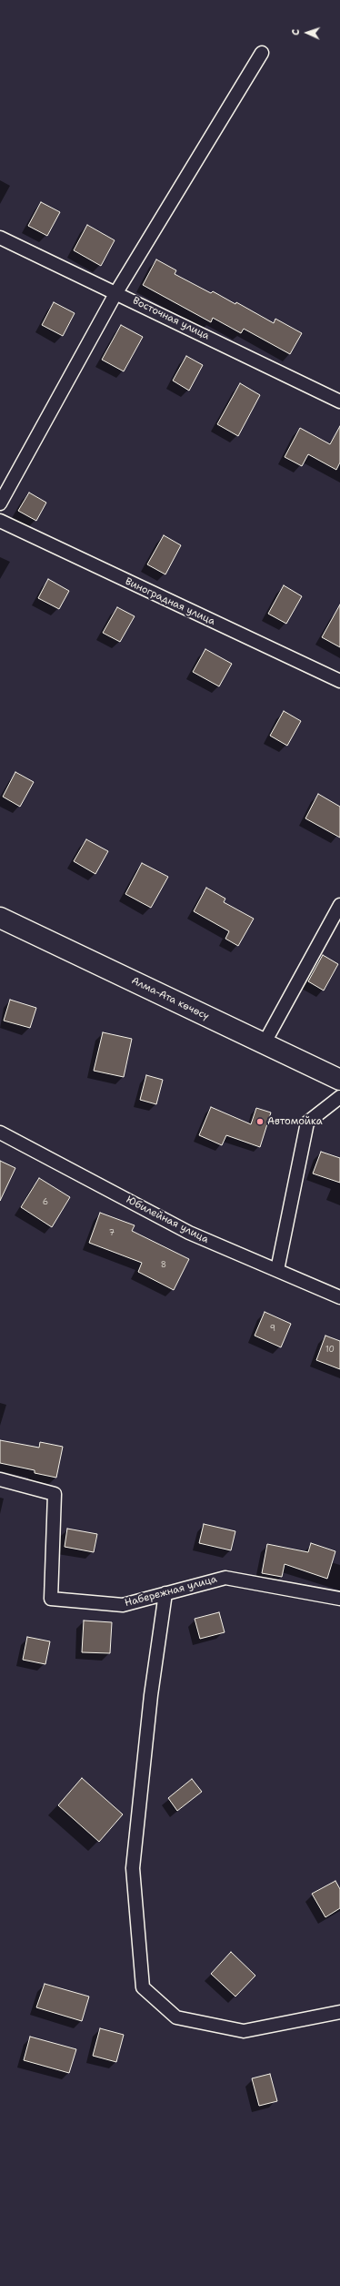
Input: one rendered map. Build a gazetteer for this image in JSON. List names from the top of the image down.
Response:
{
  "streets": {
    "highway": ["Алма-Ата көчөсү"],
    "street": [
      "Восточная улица",
      "Виноградная улица",
      "Юбилейная улица",
      "Набережная улица"
    ]
  },
  "places": ["Автомойка"],
  "house_numbers": [
    "6",
    "7",
    "8",
    "9",
    "10"
  ],
  "north": "left"
}
